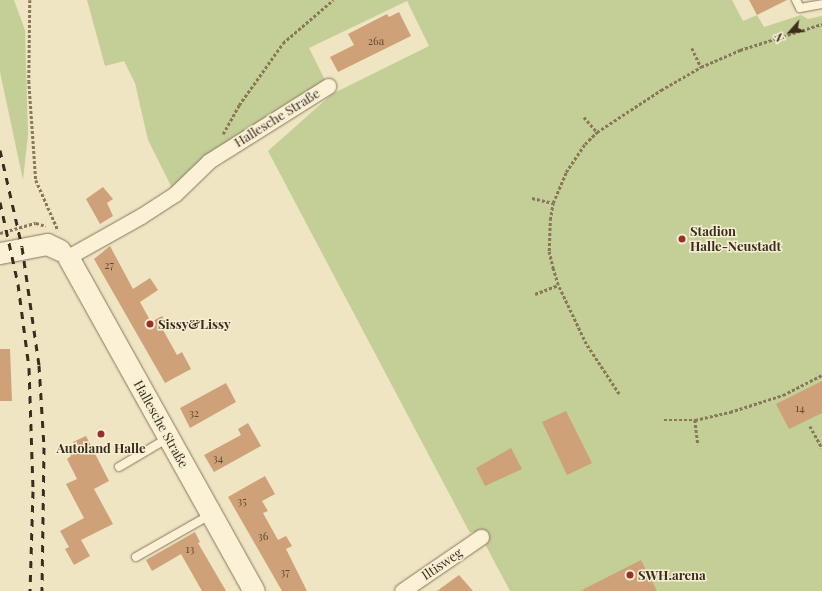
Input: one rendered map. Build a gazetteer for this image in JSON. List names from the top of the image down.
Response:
{
  "streets": {
    "street": ["Hallesche Straße", "Iltisweg"]
  },
  "places": [
    "Stadion Halle-Neustadt",
    "Sissy&Lissy",
    "Autoland Halle",
    "SWH.arena"
  ],
  "house_numbers": [
    "26a",
    "27",
    "14",
    "32",
    "34",
    "35",
    "36",
    "13",
    "37"
  ],
  "north": "bottom left"
}
